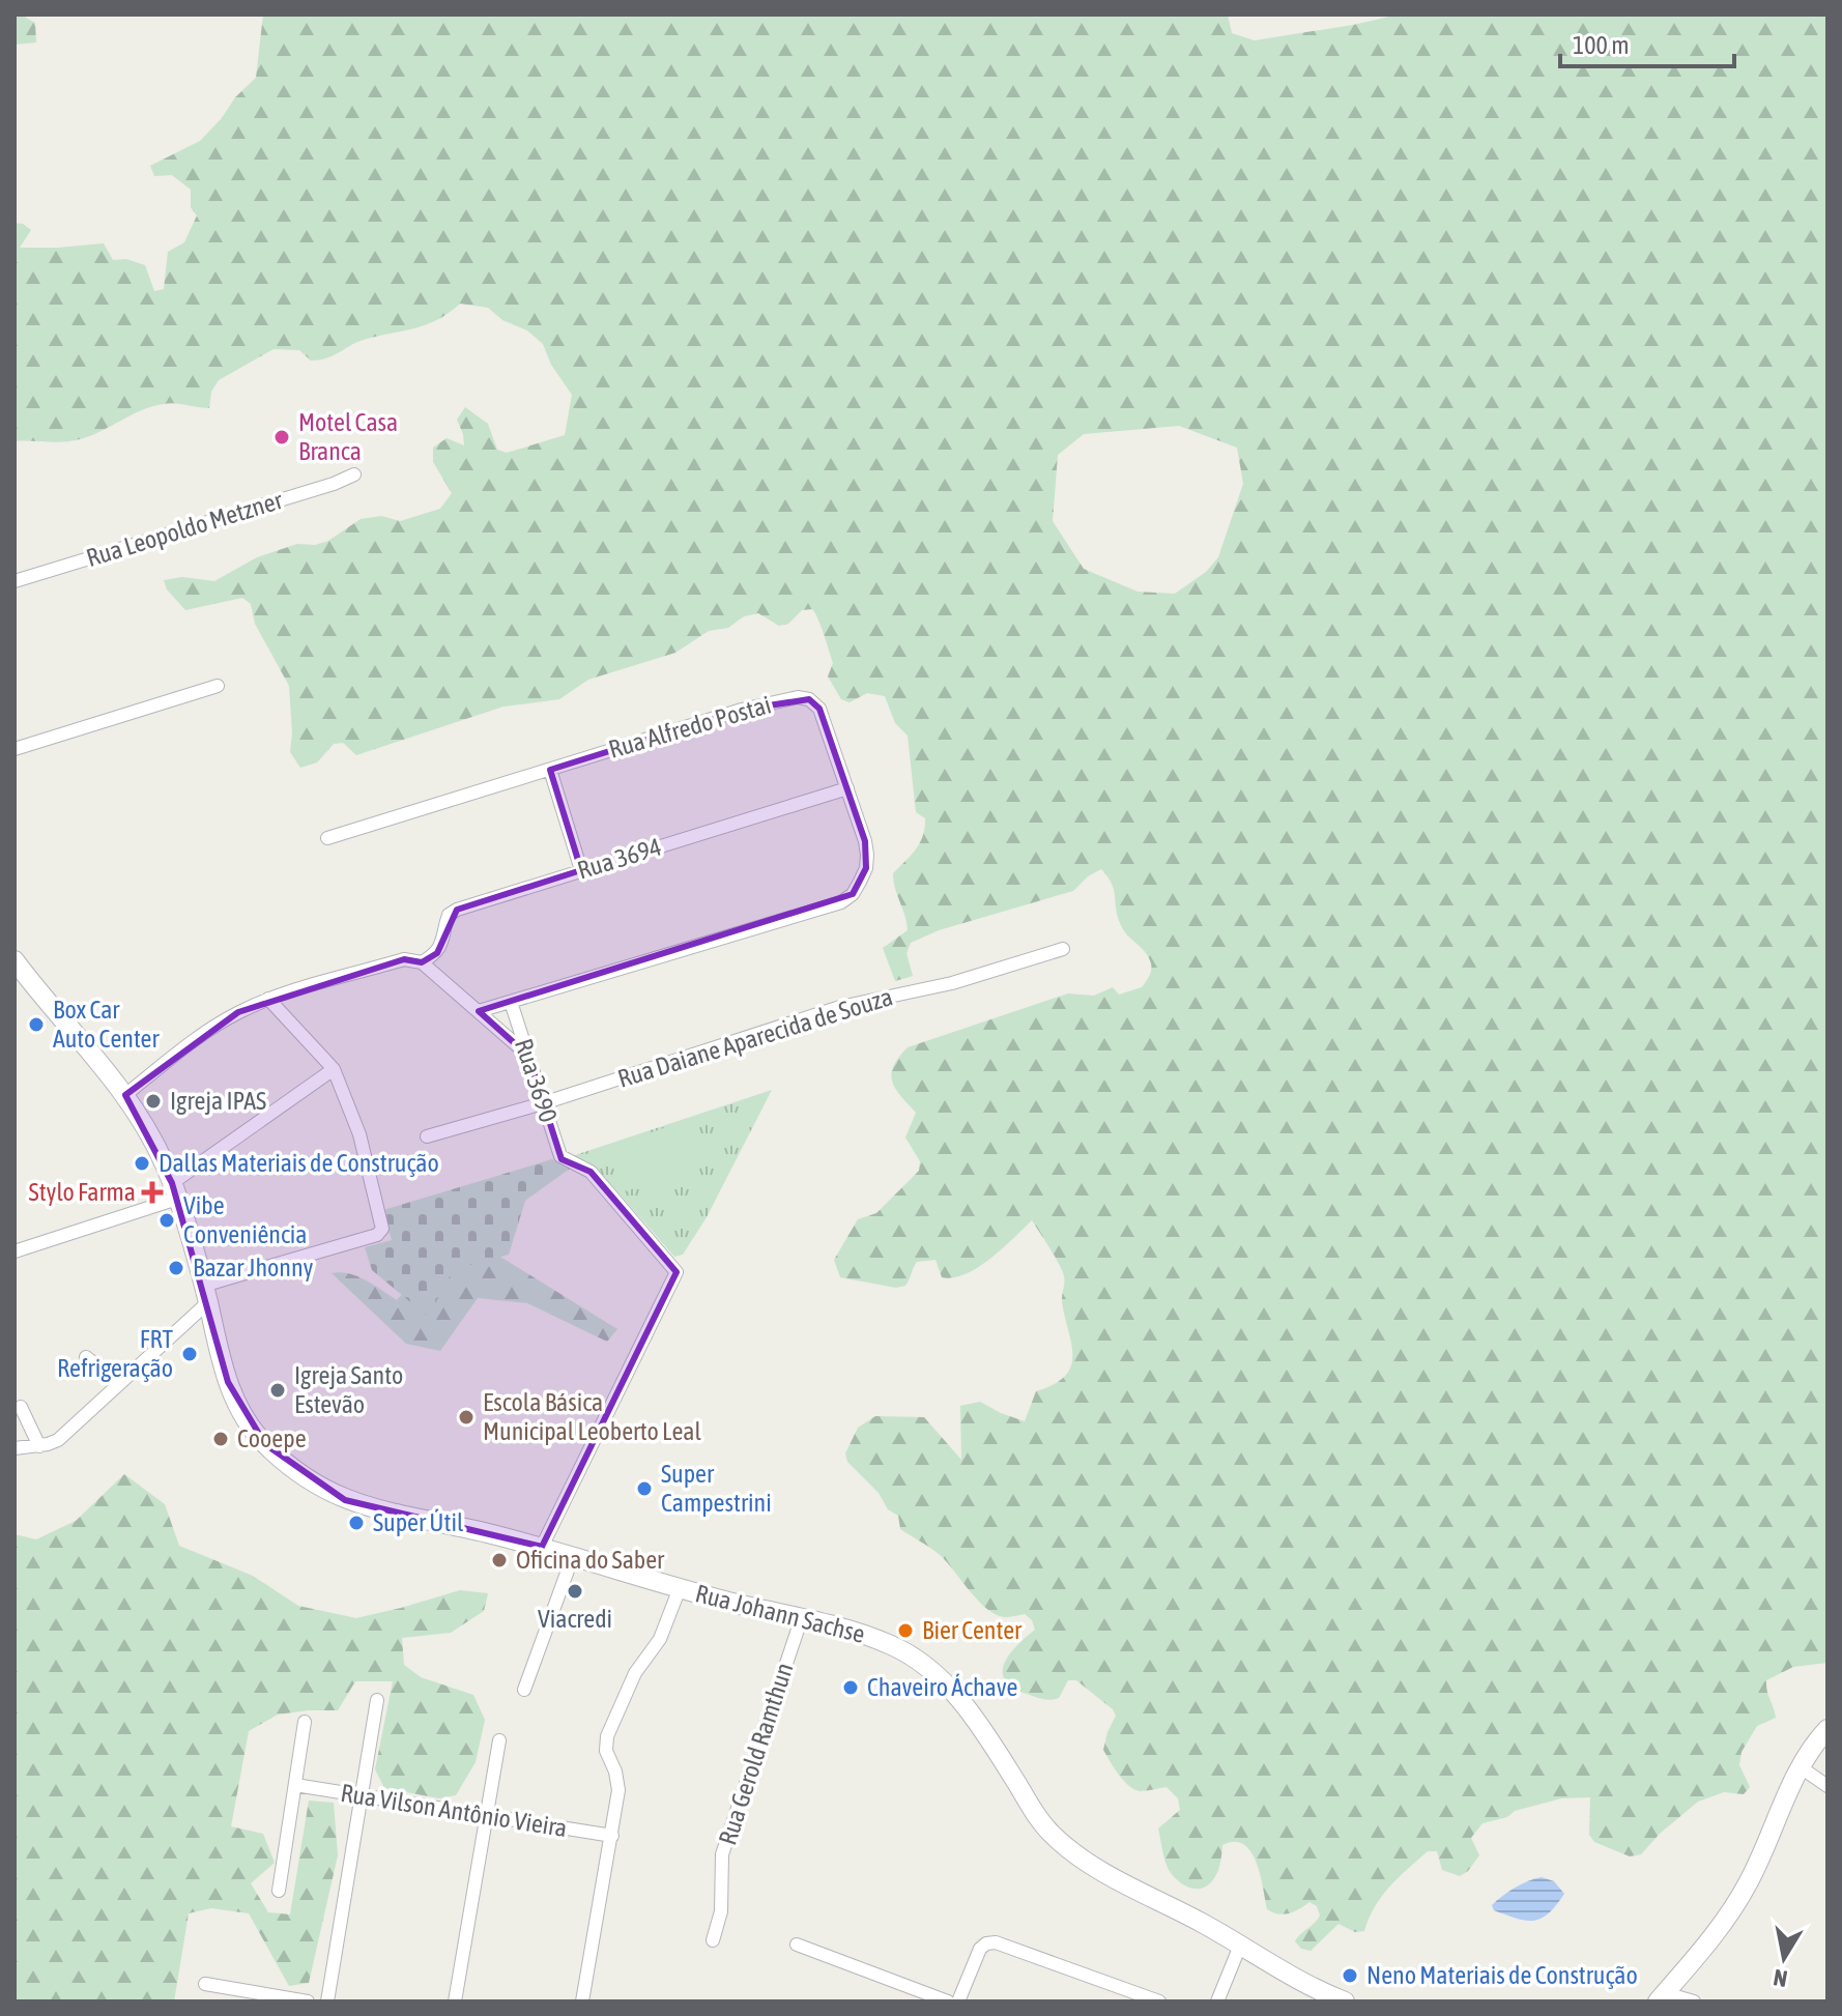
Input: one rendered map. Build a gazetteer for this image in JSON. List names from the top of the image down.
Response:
{
  "streets": {
    "street": [
      "Rua Leopoldo Metzner",
      "Rua Alfredo Postai",
      "Rua 3694",
      "Rua Daiane Aparecida de Souza",
      "Rua 3690",
      "Rua Johann Sachse",
      "Rua Gerold Ramthun",
      "Rua Vilson Antônio Vieira"
    ]
  },
  "crossings": [
    ["Rua Alfredo Postai", "Rua 3694"],
    ["Rua Alfredo Postai", "Rua 3690"],
    ["Rua Daiane Aparecida de Souza", "Rua 3690"],
    ["Rua 3690", "Rua Johann Sachse"],
    ["Rua Johann Sachse", "Rua Gerold Ramthun"]
  ],
  "places": {
    "other": [
      "Motel Casa Branca",
      "Box Car Auto Center",
      "Igreja IPAS",
      "Dallas Materiais de Construção",
      "Vibe Conveniência",
      "Bazar Jhonny",
      "FRT Refrigeração",
      "Igreja Santo Estevão",
      "Escola Básica Municipal Leoberto Leal",
      "Cooepe",
      "Super Campestrini",
      "Super Útil",
      "Oficina do Saber",
      "Viacredi",
      "Bier Center",
      "Chaveiro Áchave",
      "Neno Materiais de Construção"
    ],
    "health": ["Stylo Farma"]
  },
  "scale_bar": "100 m",
  "north": "bottom"
}
